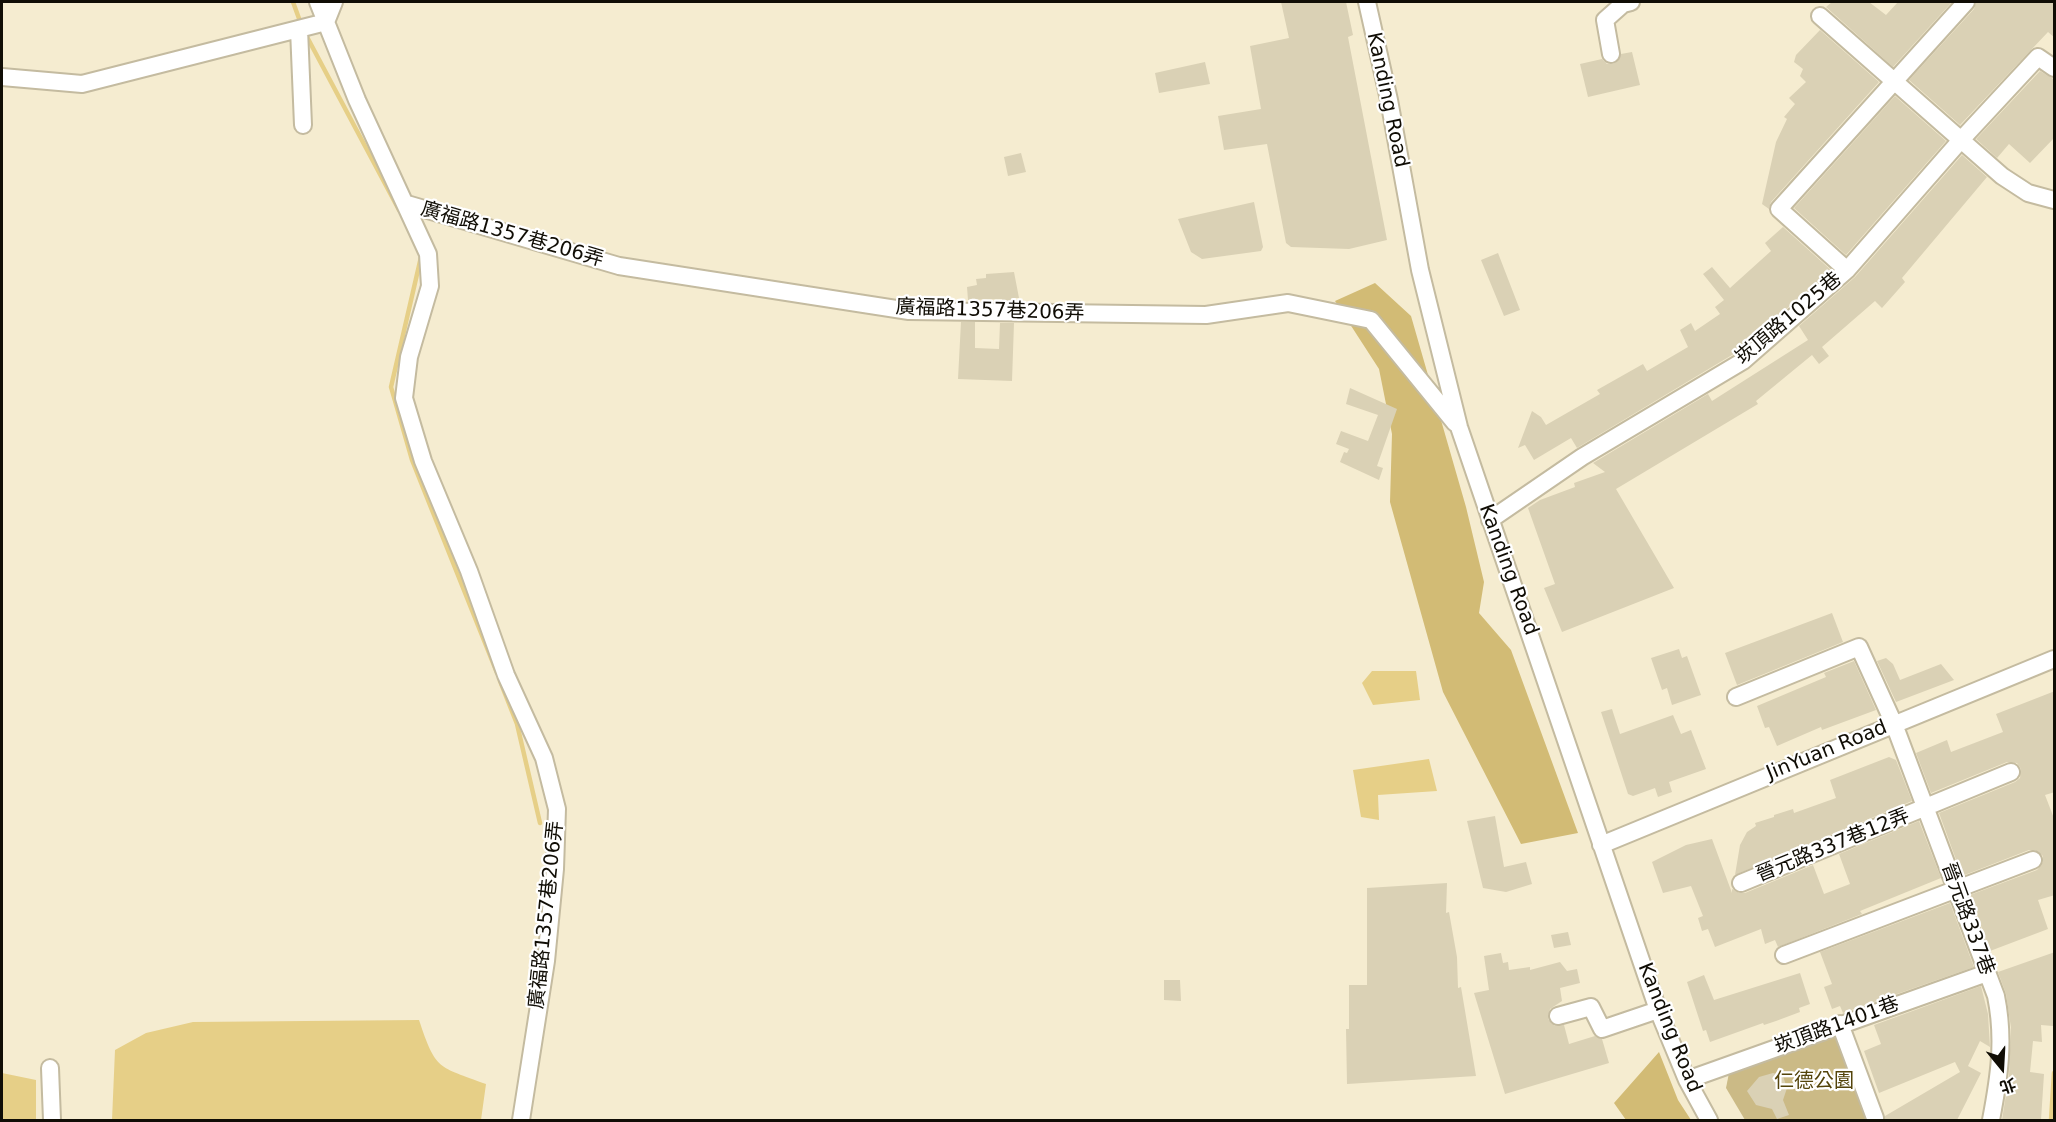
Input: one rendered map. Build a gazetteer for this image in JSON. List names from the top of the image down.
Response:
{
  "streets": {
    "street": [
      "Kanding Road",
      "廣福路1357巷206弄",
      "崁頂路1025巷",
      "JinYuan Road",
      "晉元路337巷12弄",
      "晉元路337巷",
      "崁頂路1401巷"
    ]
  },
  "crossings": [
    ["Kanding Road", "廣福路1357巷206弄"],
    ["Kanding Road", "崁頂路1025巷"],
    ["Kanding Road", "JinYuan Road"],
    ["Kanding Road", "崁頂路1401巷"],
    ["JinYuan Road", "晉元路337巷"],
    ["晉元路337巷12弄", "晉元路337巷"],
    ["晉元路337巷", "崁頂路1401巷"]
  ],
  "parks": ["仁德公園"],
  "north": "bottom"
}
